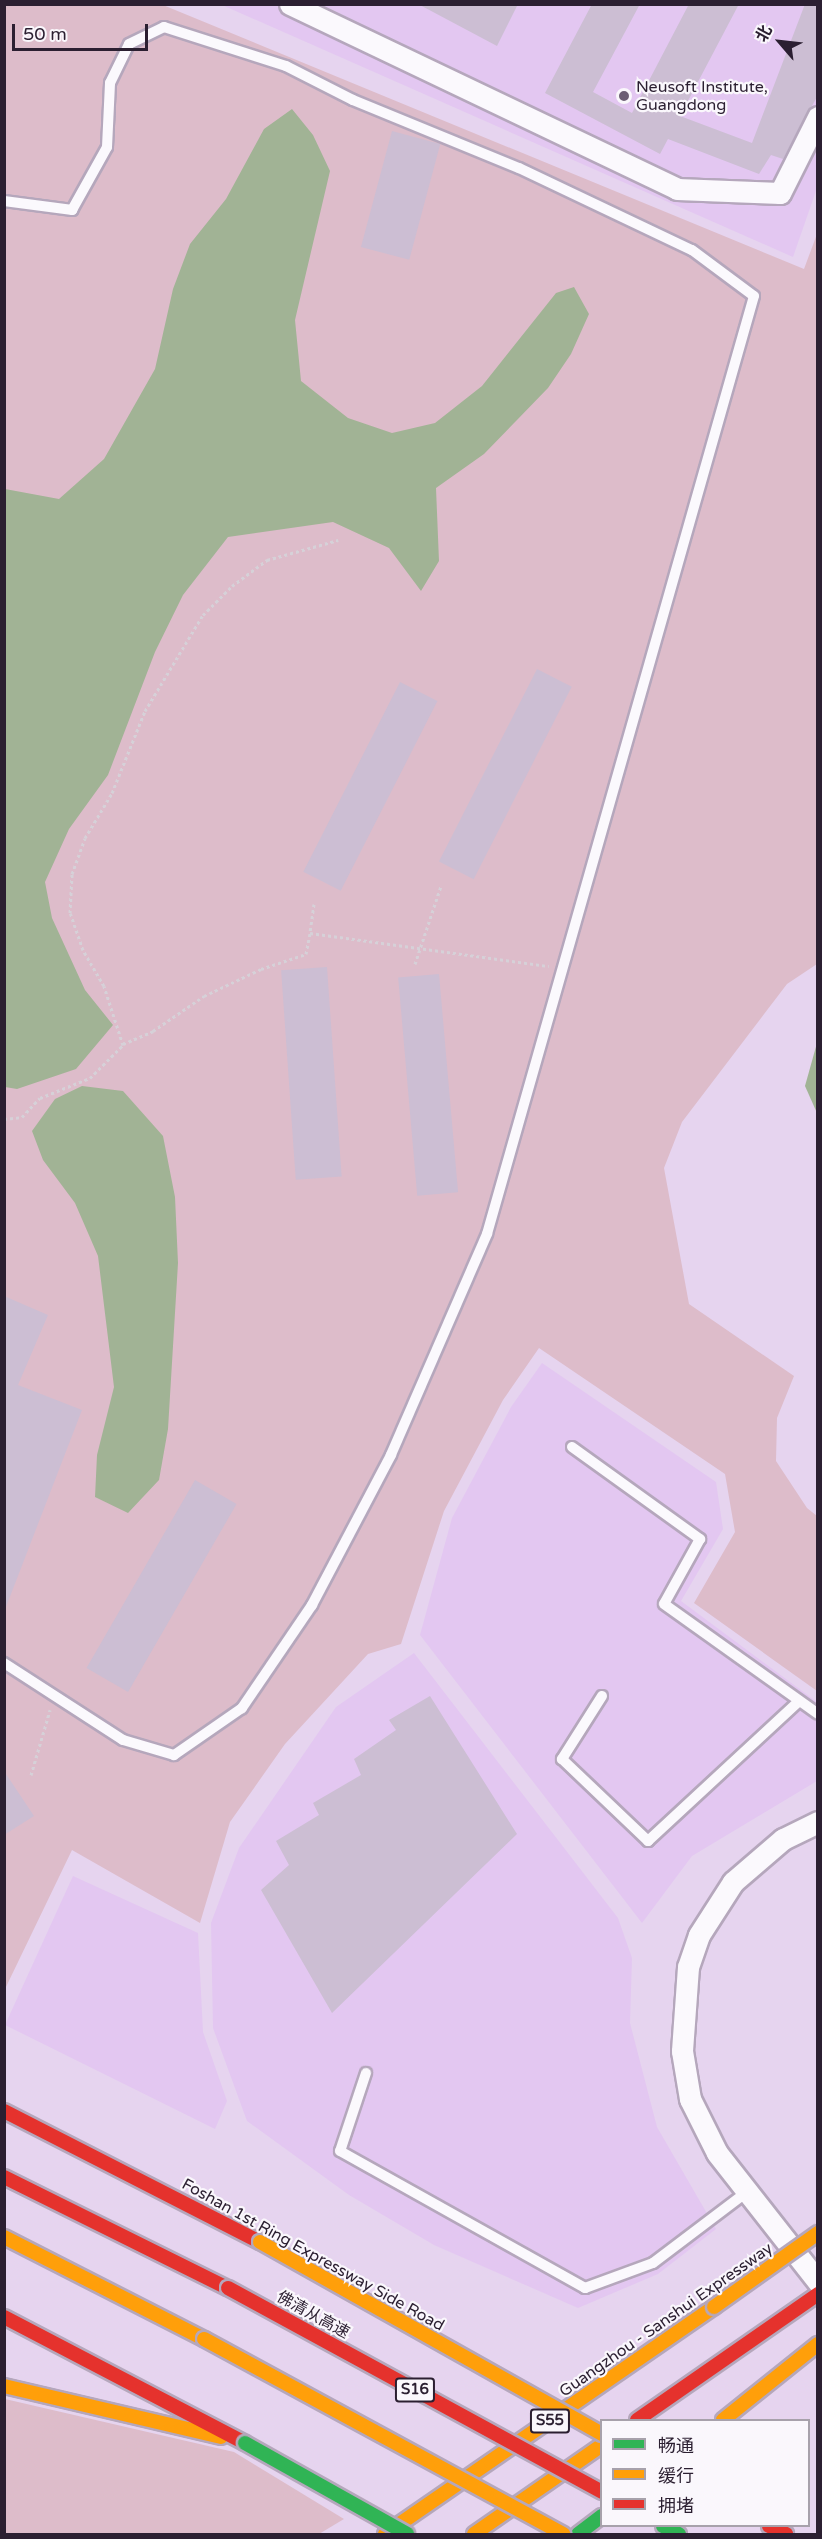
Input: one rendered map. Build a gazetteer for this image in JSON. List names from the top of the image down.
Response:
{
  "streets": {
    "main road": [
      "Foshan 1st Ring Expressway Side Road",
      "佛清从高速",
      "Guangzhou - Sanshui Expressway",
      "S16",
      "S55"
    ]
  },
  "places": ["Neusoft Institute, Guangdong"],
  "legend": ["畅通", "缓行", "拥堵"],
  "scale_bar": "50 m",
  "north": "top left"
}
